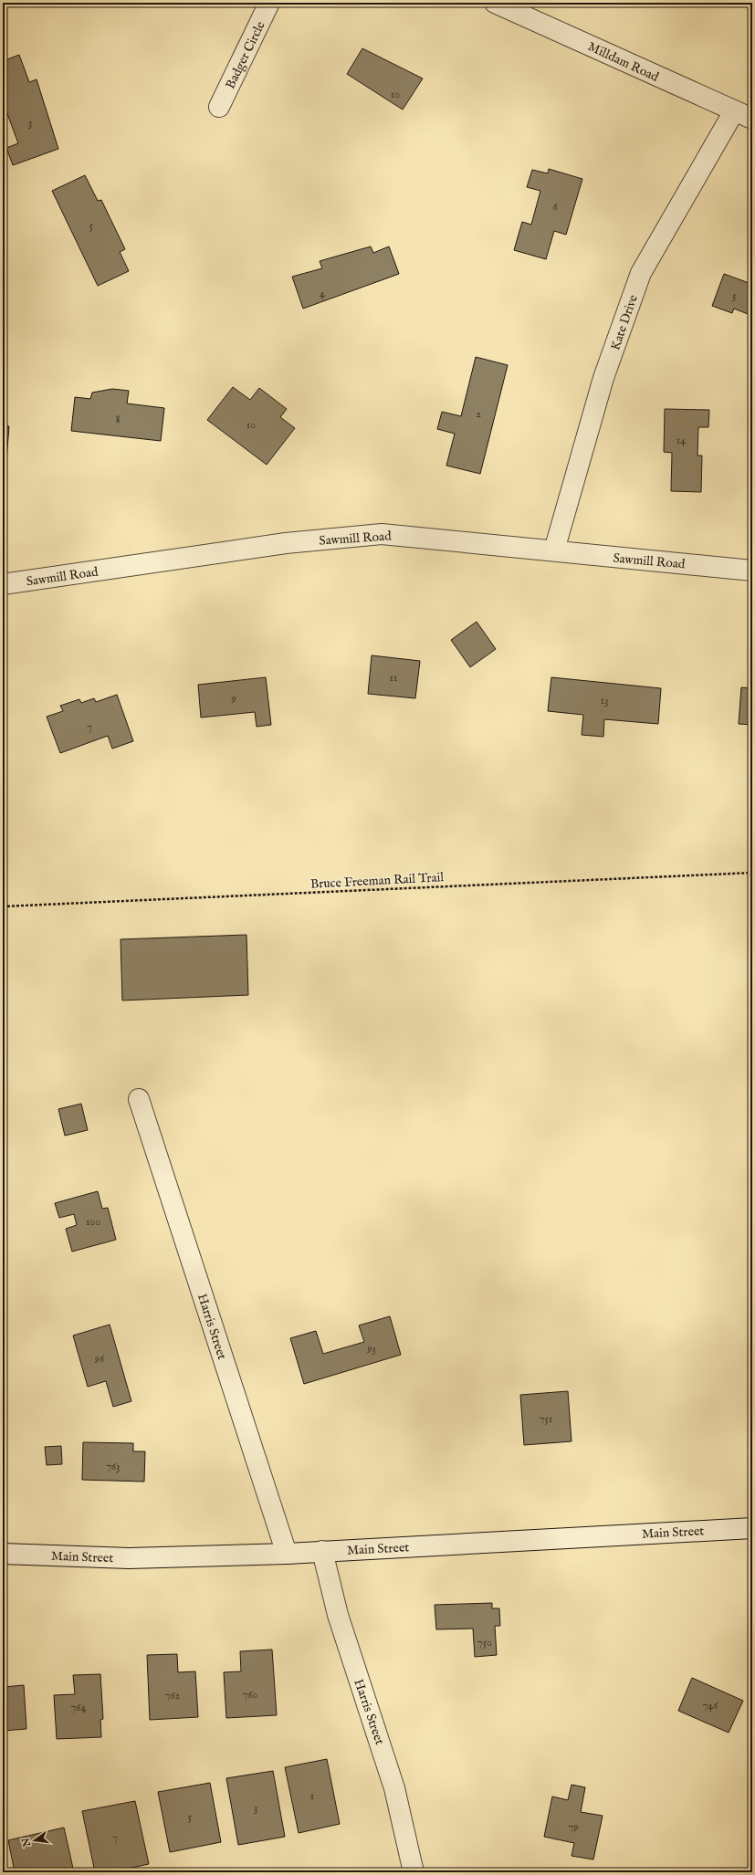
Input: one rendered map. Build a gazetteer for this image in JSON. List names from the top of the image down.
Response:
{
  "streets": {
    "street": [
      "Badger Circle",
      "Milldam Road",
      "Kate Drive",
      "Sawmill Road",
      "Harris Street",
      "Main Street"
    ],
    "path": ["Bruce Freeman Rail Trail"]
  },
  "crossings": [
    ["Milldam Road", "Kate Drive"],
    ["Kate Drive", "Sawmill Road"],
    ["Harris Street", "Main Street"]
  ],
  "house_numbers": [
    "10",
    "3",
    "6",
    "5",
    "4",
    "3",
    "2",
    "8",
    "10",
    "14",
    "11",
    "9",
    "13",
    "7",
    "100",
    "93",
    "96",
    "751",
    "763",
    "750",
    "760",
    "762",
    "746",
    "764",
    "1",
    "3",
    "5",
    "79",
    "7"
  ],
  "north": "left"
}
